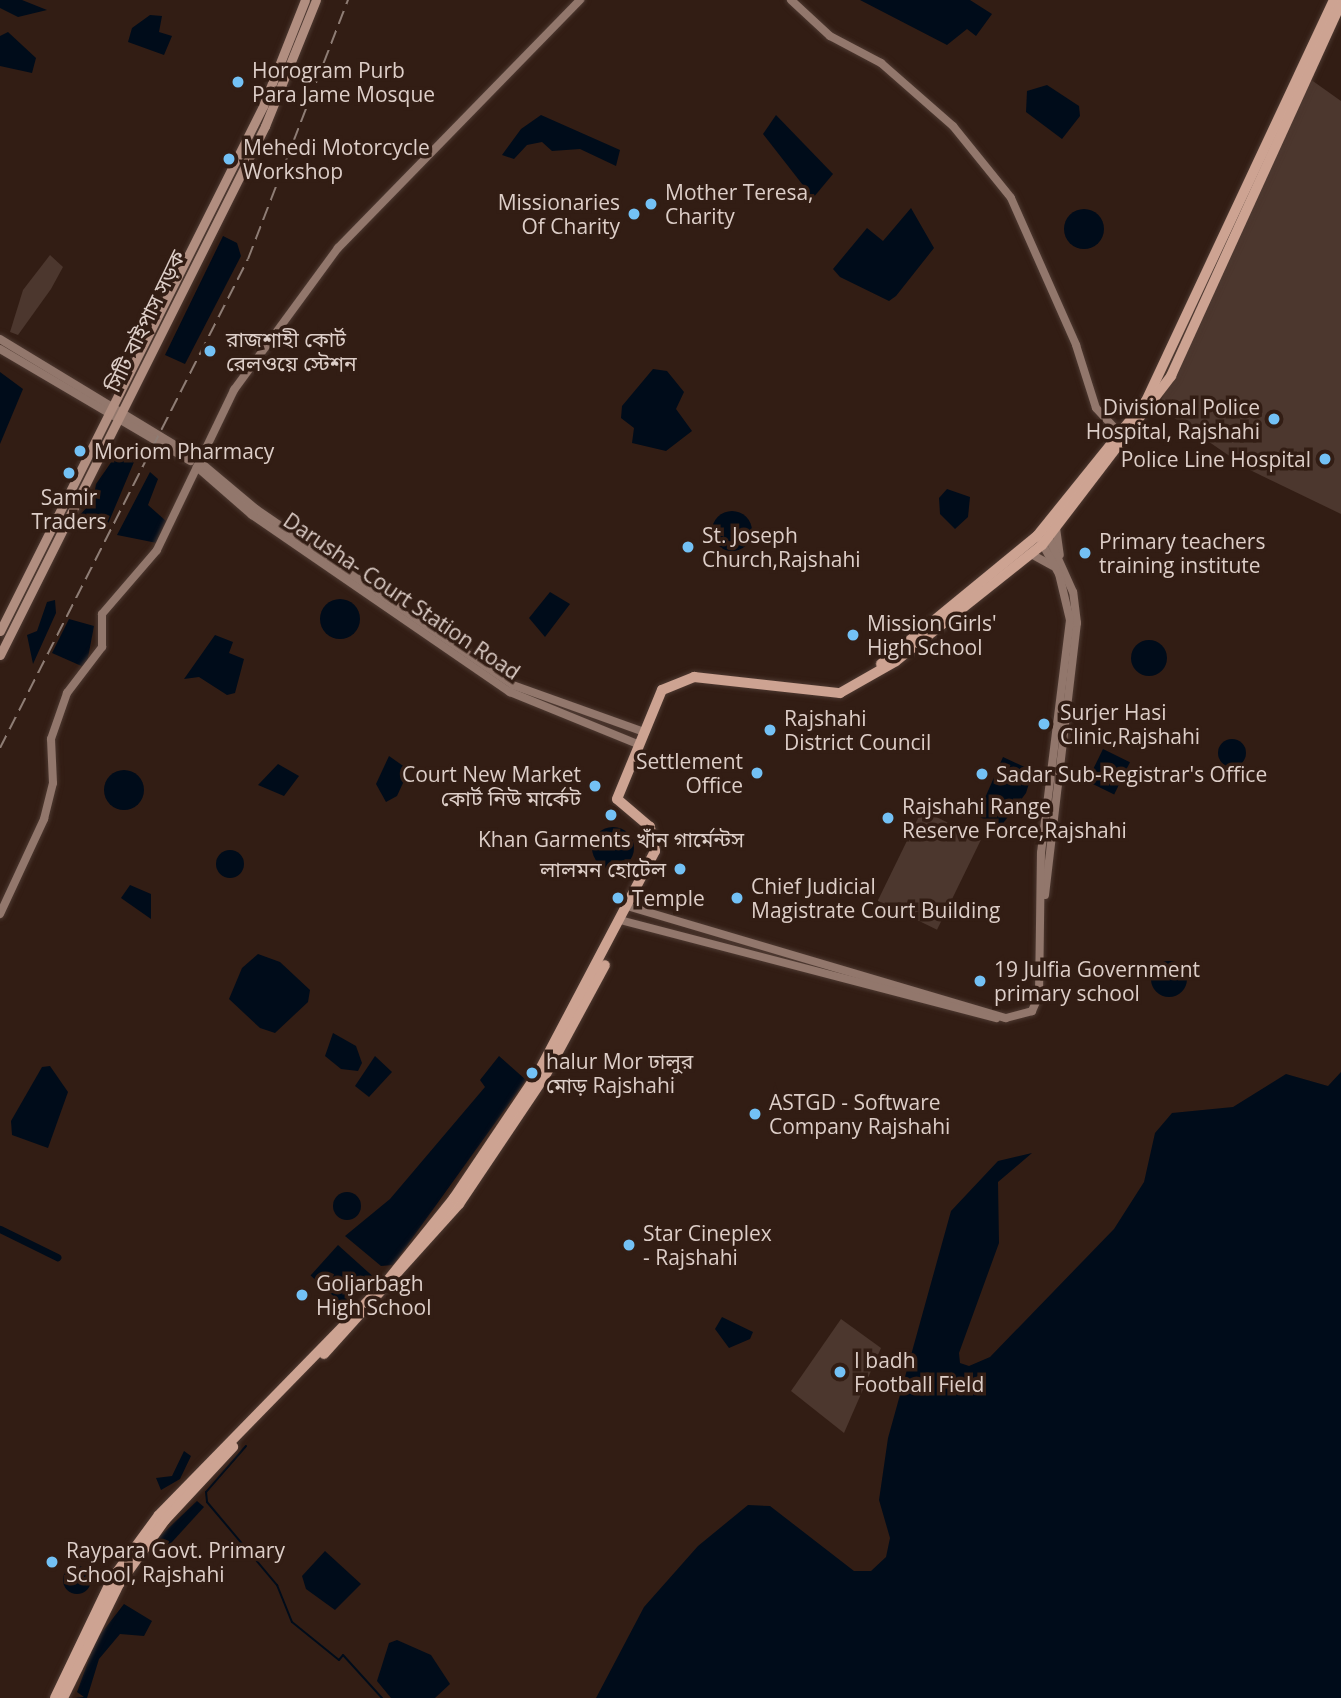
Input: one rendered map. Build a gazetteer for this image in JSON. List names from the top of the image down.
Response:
{
  "streets": {
    "main road": ["সিটি বাইপাস সড়ক"],
    "street": ["Darusha- Court Station Road"]
  },
  "crossings": [
    ["সিটি বাইপাস সড়ক", "Darusha- Court Station Road"]
  ],
  "places": [
    "Horogram Purb Para Jame Mosque",
    "Mehedi Motorcycle Workshop",
    "Mother Teresa, Charity",
    "Missionaries Of Charity",
    "রাজশাহী কোর্ট রেলওয়ে স্টেশন",
    "Divisional Police Hospital, Rajshahi",
    "Moriom Pharmacy",
    "Police Line Hospital",
    "Samir Traders",
    "St. Joseph Church,Rajshahi",
    "Primary teachers training institute",
    "Mission Girls' High School",
    "Surjer Hasi Clinic,Rajshahi",
    "Rajshahi District Council",
    "Settlement Office",
    "Sadar Sub-Registrar's Office",
    "Court New Market কোর্ট নিউ মার্কেট",
    "Khan Garments খাঁন গার্মেন্টস",
    "Rajshahi Range Reserve Force,Rajshahi",
    "লালমন হোটেল",
    "Temple",
    "Chief Judicial Magistrate Court Building",
    "19 Julfia Government primary school",
    "halur Mor ঢালুর মোড় Rajshahi",
    "ASTGD - Software Company Rajshahi",
    "Star Cineplex - Rajshahi",
    "Goljarbagh High School",
    "I badh Football Field",
    "Raypara Govt. Primary School, Rajshahi"
  ]
}
